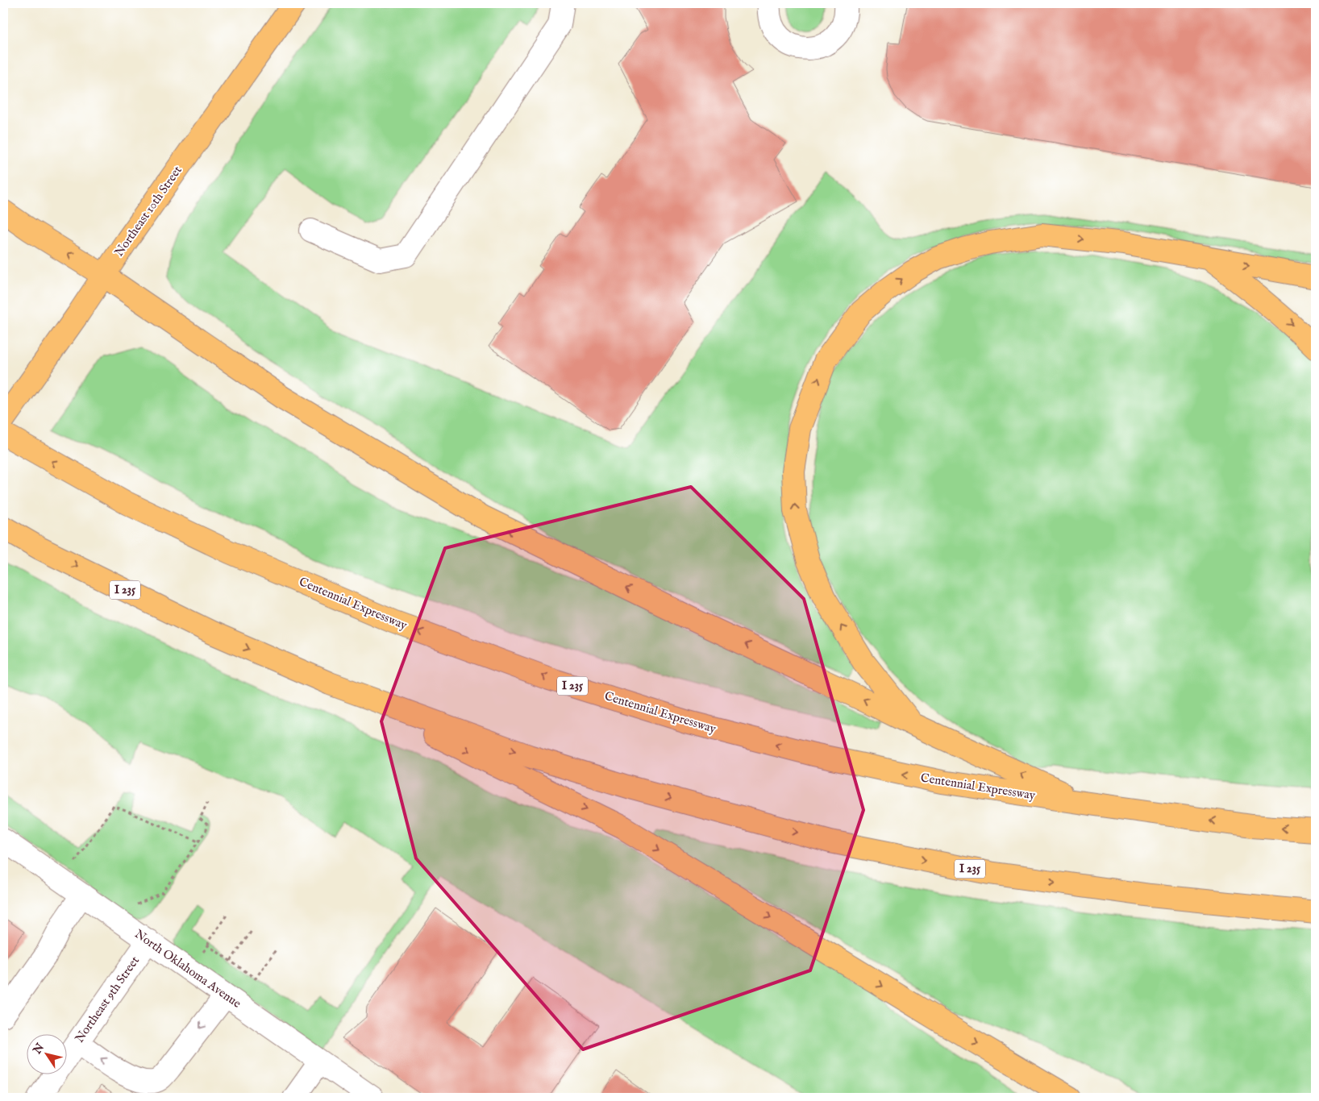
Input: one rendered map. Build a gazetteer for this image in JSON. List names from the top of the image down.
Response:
{
  "streets": {
    "main road": ["Northeast 10th Street", "I 235", "Centennial Expressway"],
    "street": ["North Oklahoma Avenue", "Northeast 9th Street"]
  },
  "crossings": [
    ["North Oklahoma Avenue", "Northeast 9th Street"]
  ],
  "north": "top left"
}
